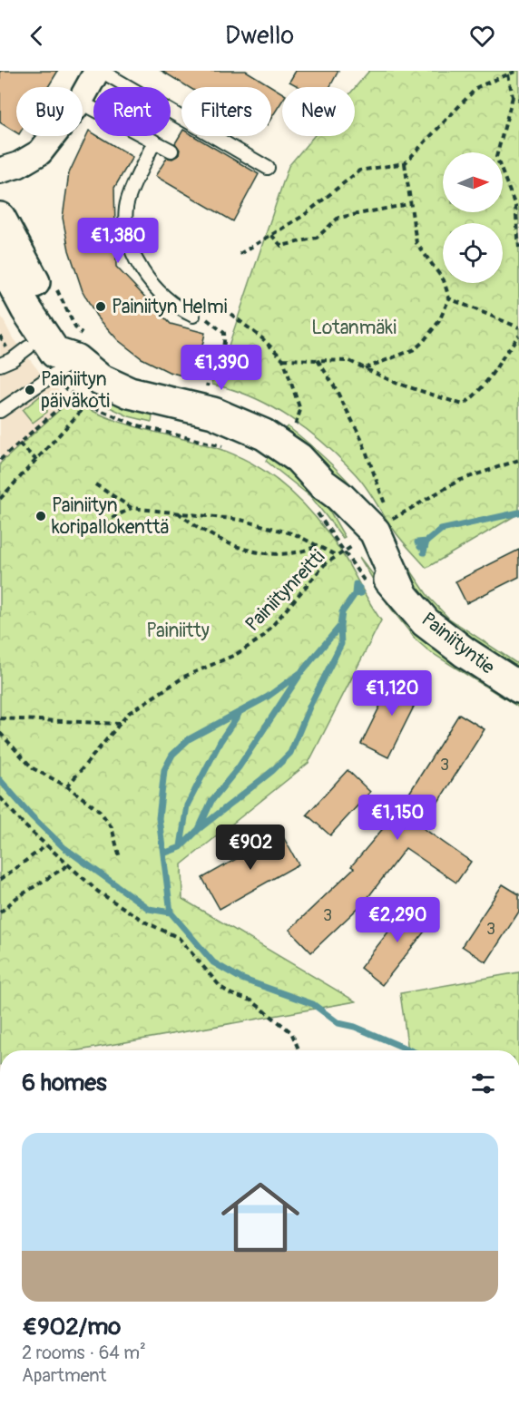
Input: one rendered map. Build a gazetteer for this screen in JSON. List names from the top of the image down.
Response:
{
  "streets": {
    "street": ["Painiityntie"],
    "path": ["Painiitynreitti"]
  },
  "parks": ["Lotanmäki", "Painiitty"],
  "places": ["Painiityn Helmi", "Painiityn päiväkoti", "Painiityn koripallokenttä"],
  "house_numbers": ["3", "3", "3"],
  "north": "right",
  "page": {
    "header": "Dwello",
    "chip": [
      "Buy",
      "Rent",
      "Filters",
      "New"
    ],
    "price": [
      "€1,380",
      "€1,390",
      "€1,120",
      "€1,150",
      "€902",
      "€2,290"
    ],
    "heading": "6 homes",
    "list": [
      {
        "name": "€902/mo",
        "note": "2 rooms · 64 m² · Apartment"
      }
    ]
  }
}
